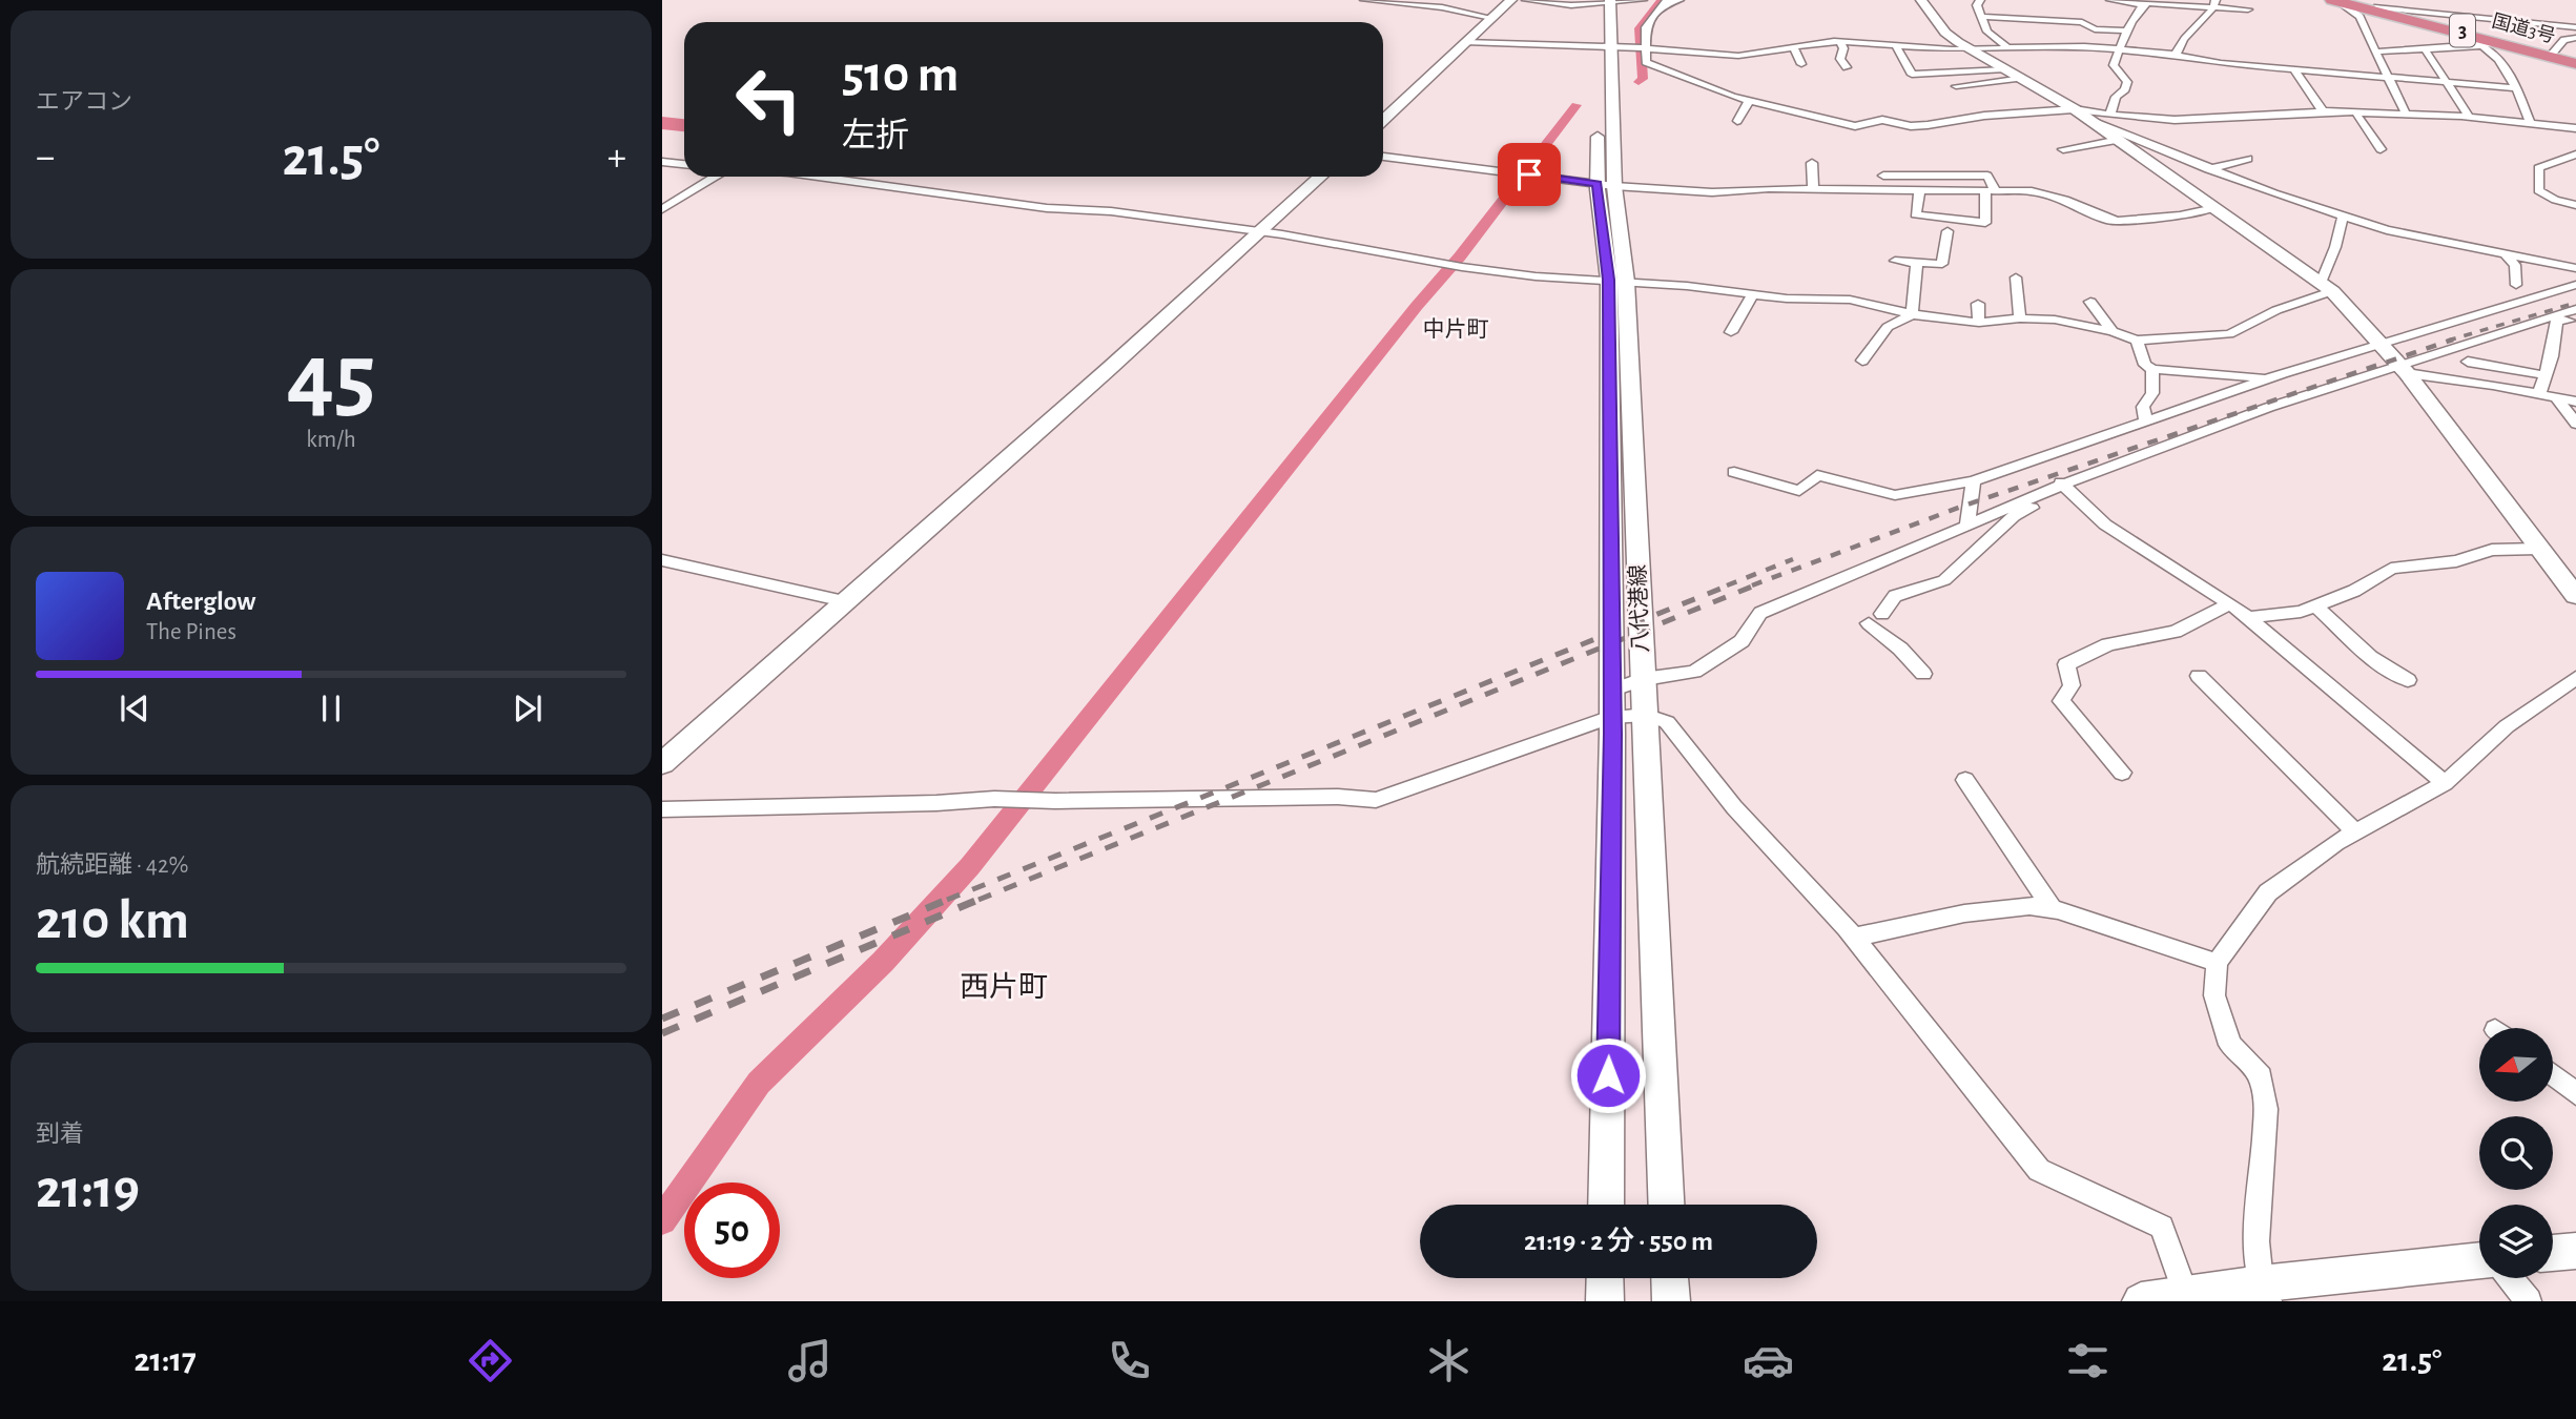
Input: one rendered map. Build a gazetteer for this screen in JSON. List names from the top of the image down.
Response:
{
  "streets": {
    "highway": ["国道3号", "3"],
    "main road": ["八代港線"]
  },
  "districts": ["中片町", "西片町"],
  "north": "left",
  "page": {
    "tile": [
      "エアコン",
      ["45", "km/h"],
      ["航続距離 · 42%", "210 km"],
      ["到着", "21:19"]
    ],
    "turn": ["510 m", "左折"],
    "heat": ["−", "21.5°", "+"],
    "song": ["Afterglow", "The Pines"],
    "limit": "50",
    "trip": "21:19 · 2 分 · 550 m",
    "tabs": ["21:17", "21.5°"]
  }
}
